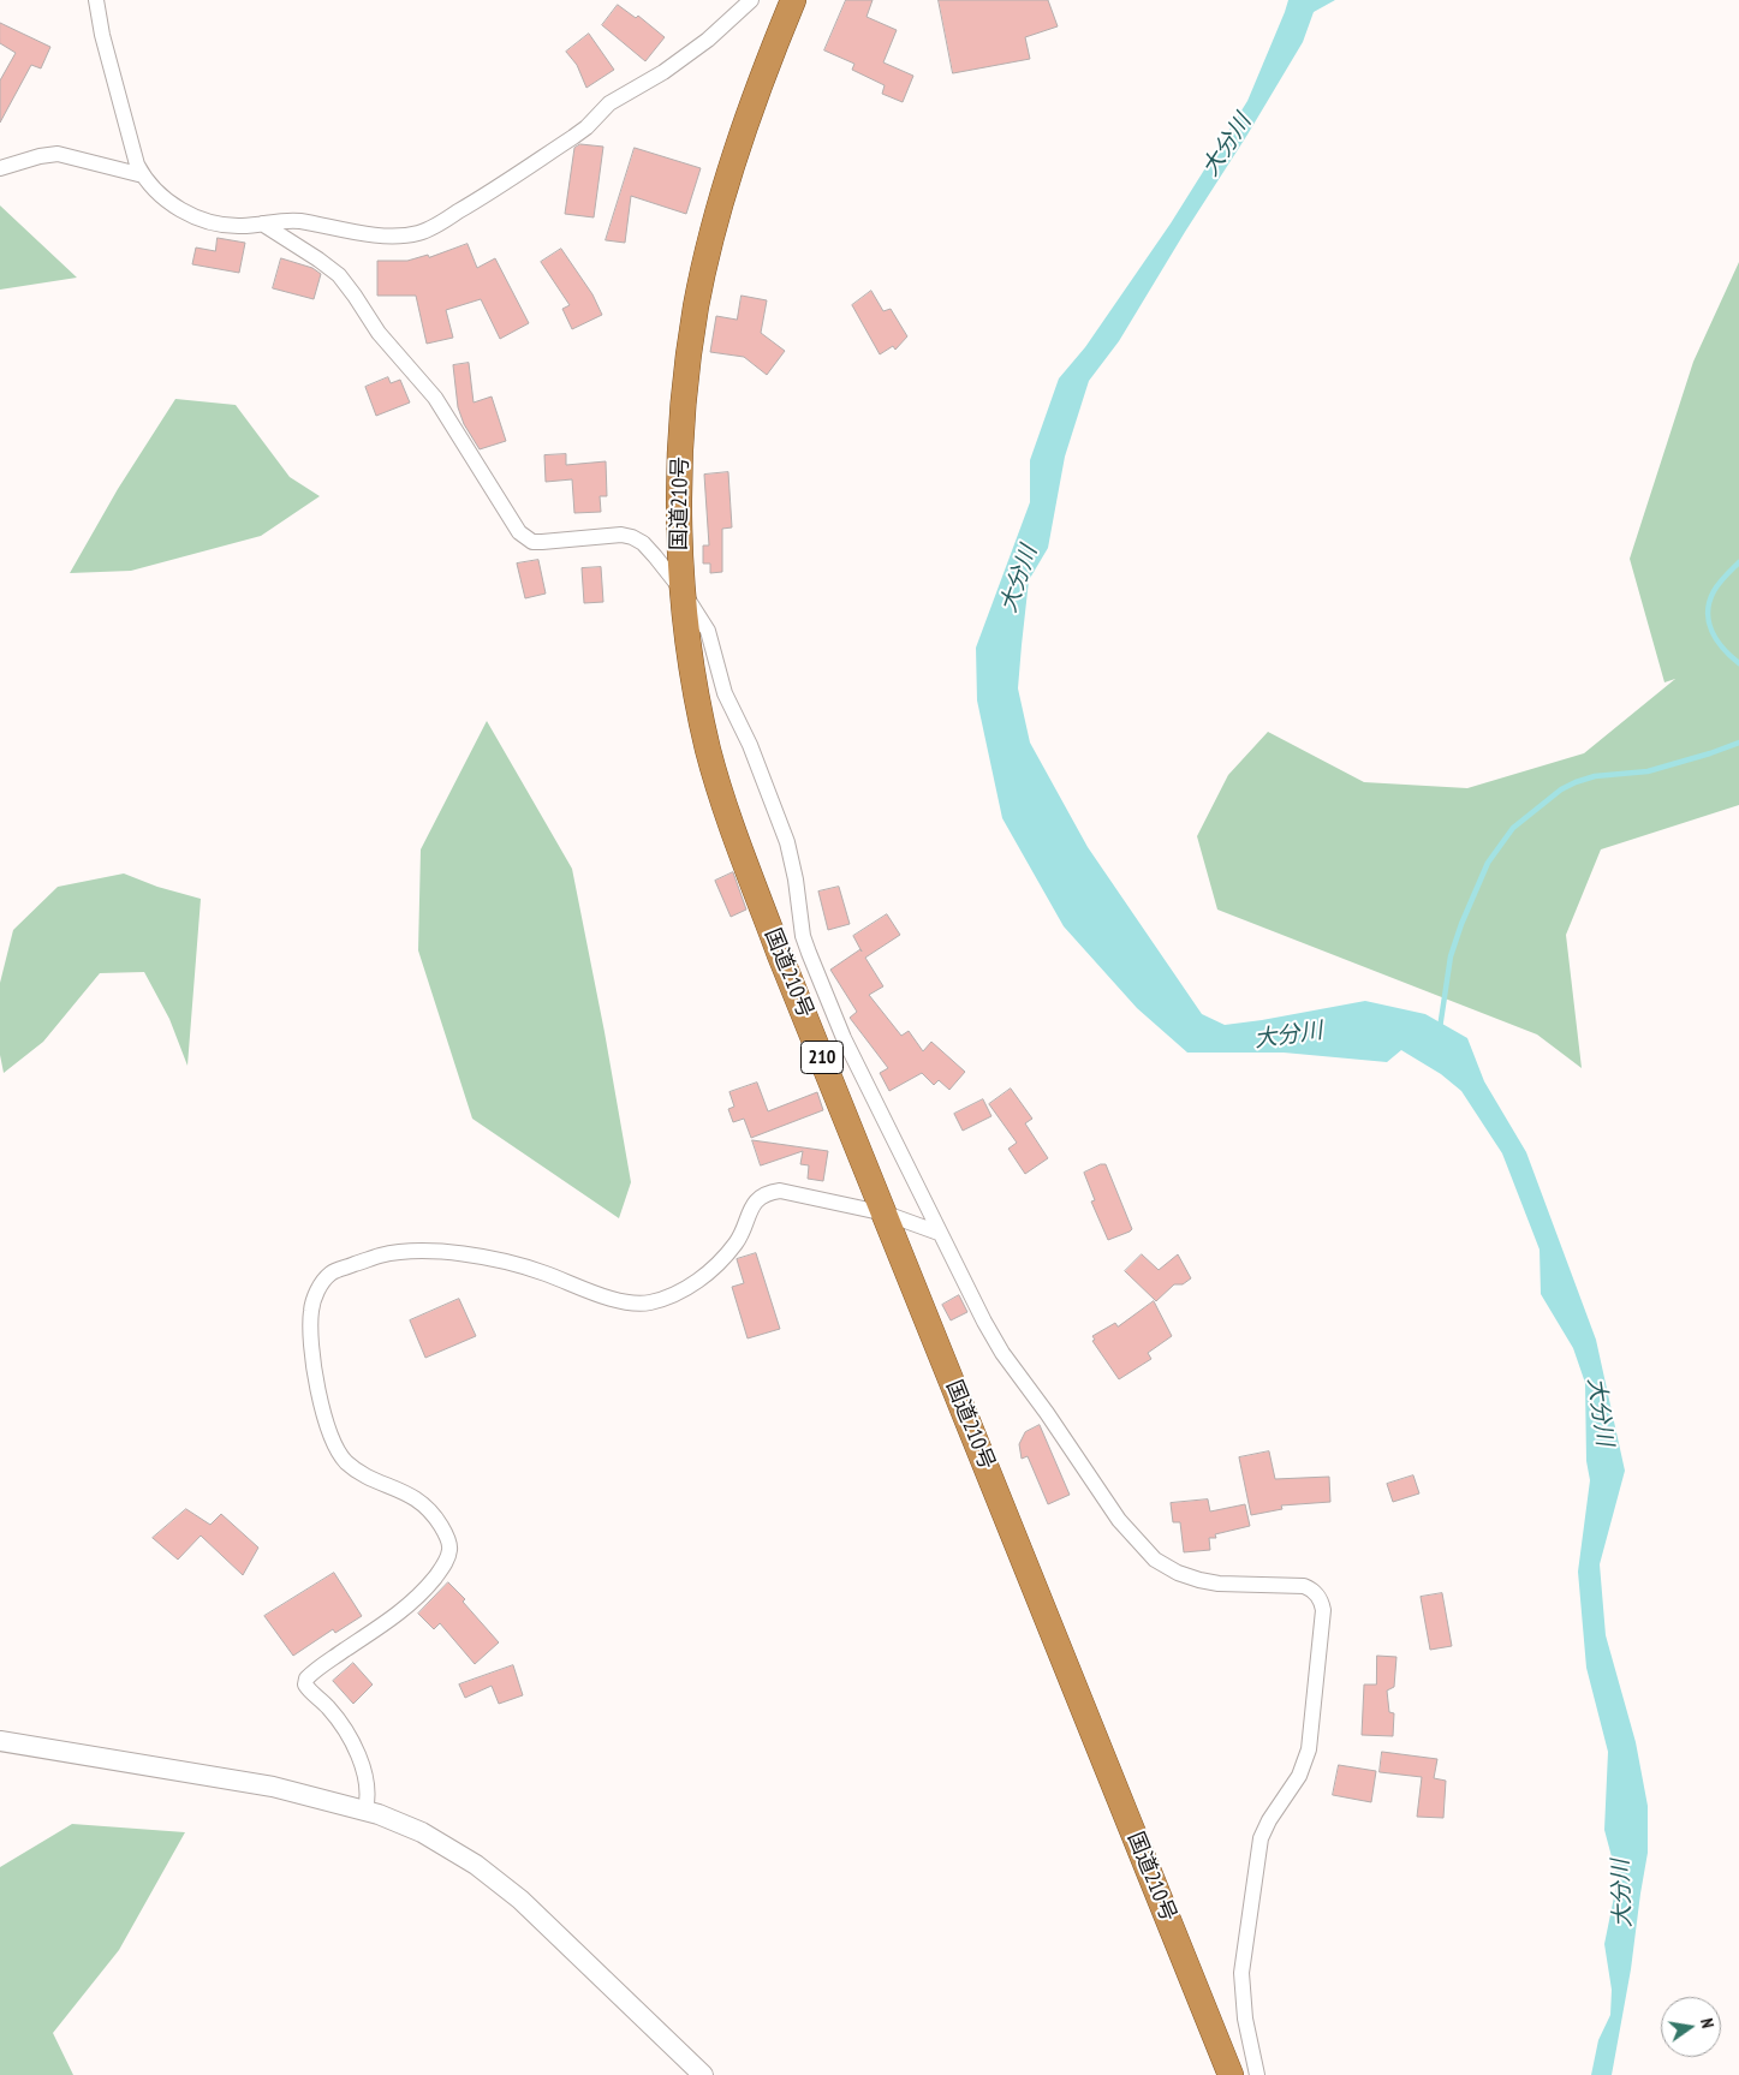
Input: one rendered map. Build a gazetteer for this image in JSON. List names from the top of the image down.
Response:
{
  "streets": {
    "highway": ["国道210号", "210"]
  },
  "water": ["大分川"],
  "north": "right"
}
